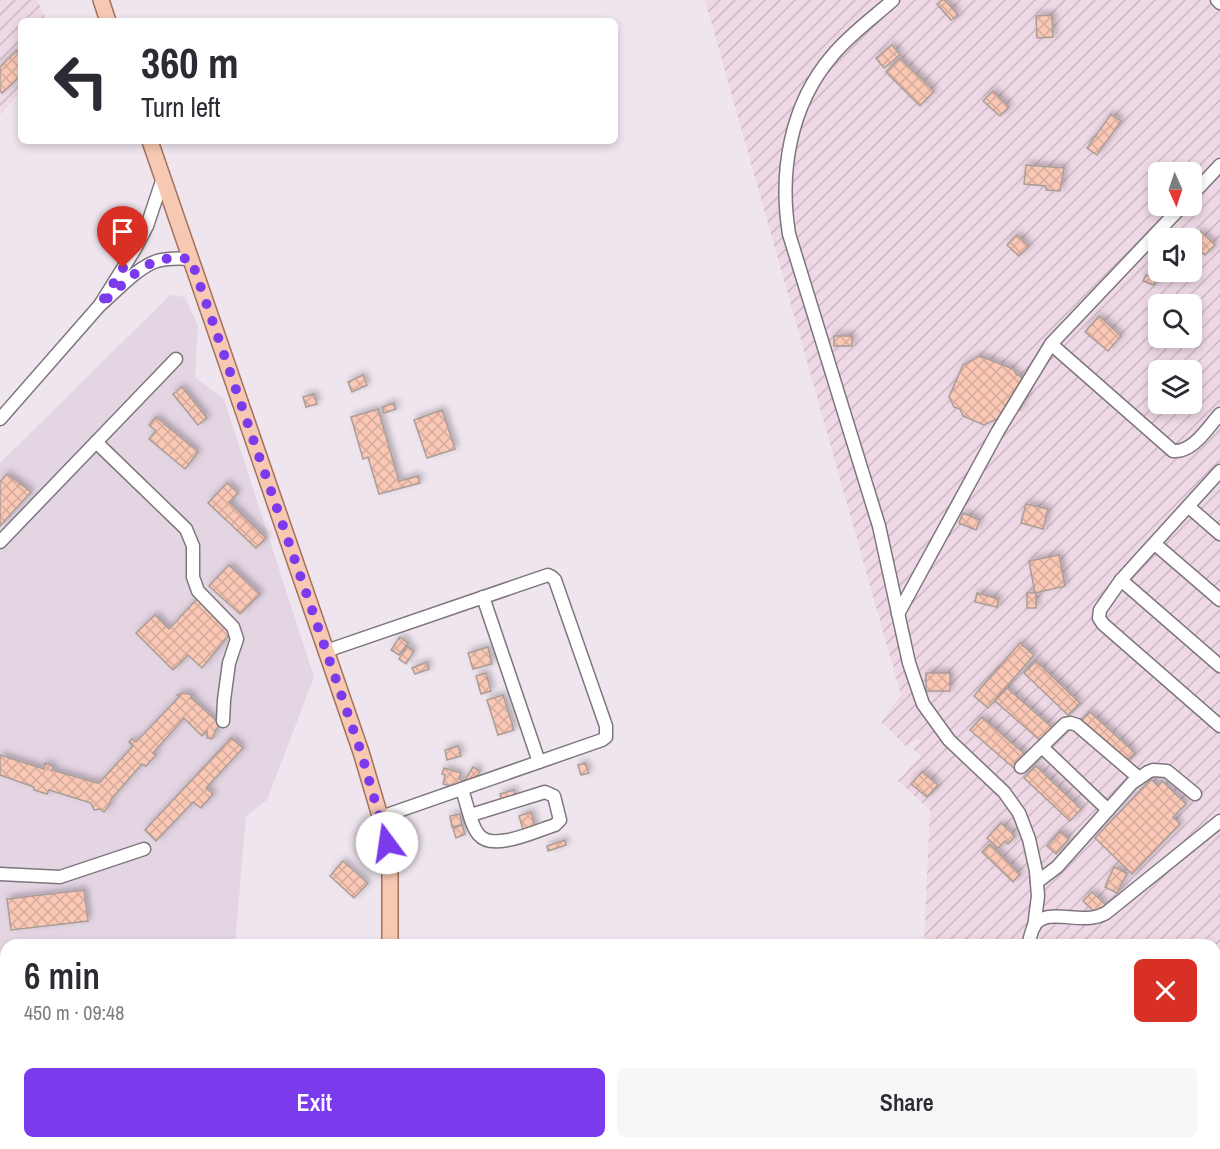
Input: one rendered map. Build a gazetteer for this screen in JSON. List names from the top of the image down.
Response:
{
  "north": "bottom",
  "page": {
    "turn": ["360 m", "Turn left"],
    "heading": ["6 min", "450 m · 09:48"],
    "buttons": ["Exit", "Share"]
  }
}
